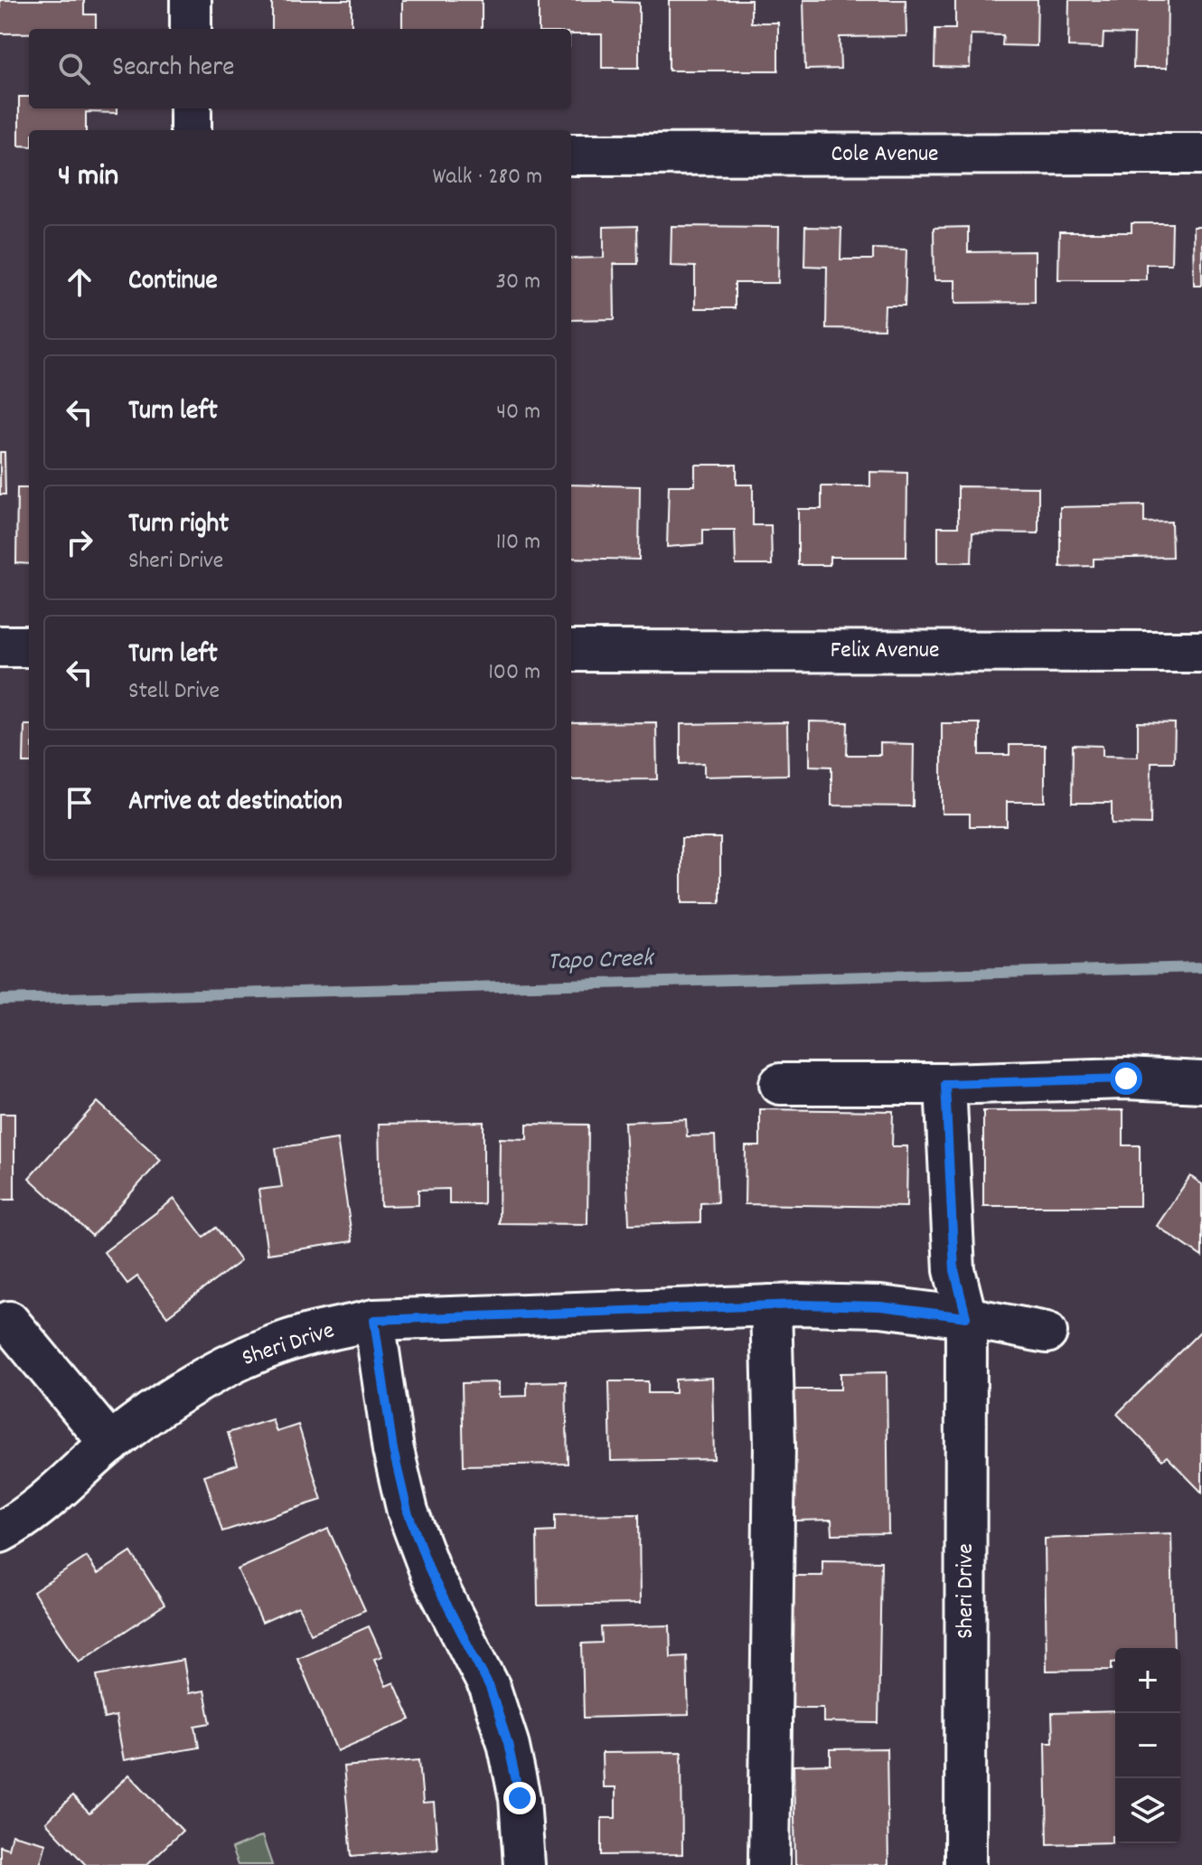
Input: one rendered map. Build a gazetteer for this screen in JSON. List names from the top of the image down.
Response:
{
  "streets": {
    "street": ["Cole Avenue", "Felix Avenue", "Sheri Drive"]
  },
  "water": ["Tapo Creek"],
  "page": {
    "search": "Search here",
    "heading": ["4 min", "Walk · 280 m"],
    "list": [
      ["Continue", "30 m"],
      ["Turn left", "40 m"],
      ["Turn right", "Sheri Drive", "110 m"],
      ["Turn left", "Stell Drive", "100 m"],
      "Arrive at destination"
    ],
    "map_buttons": ["+", "−"]
  }
}
